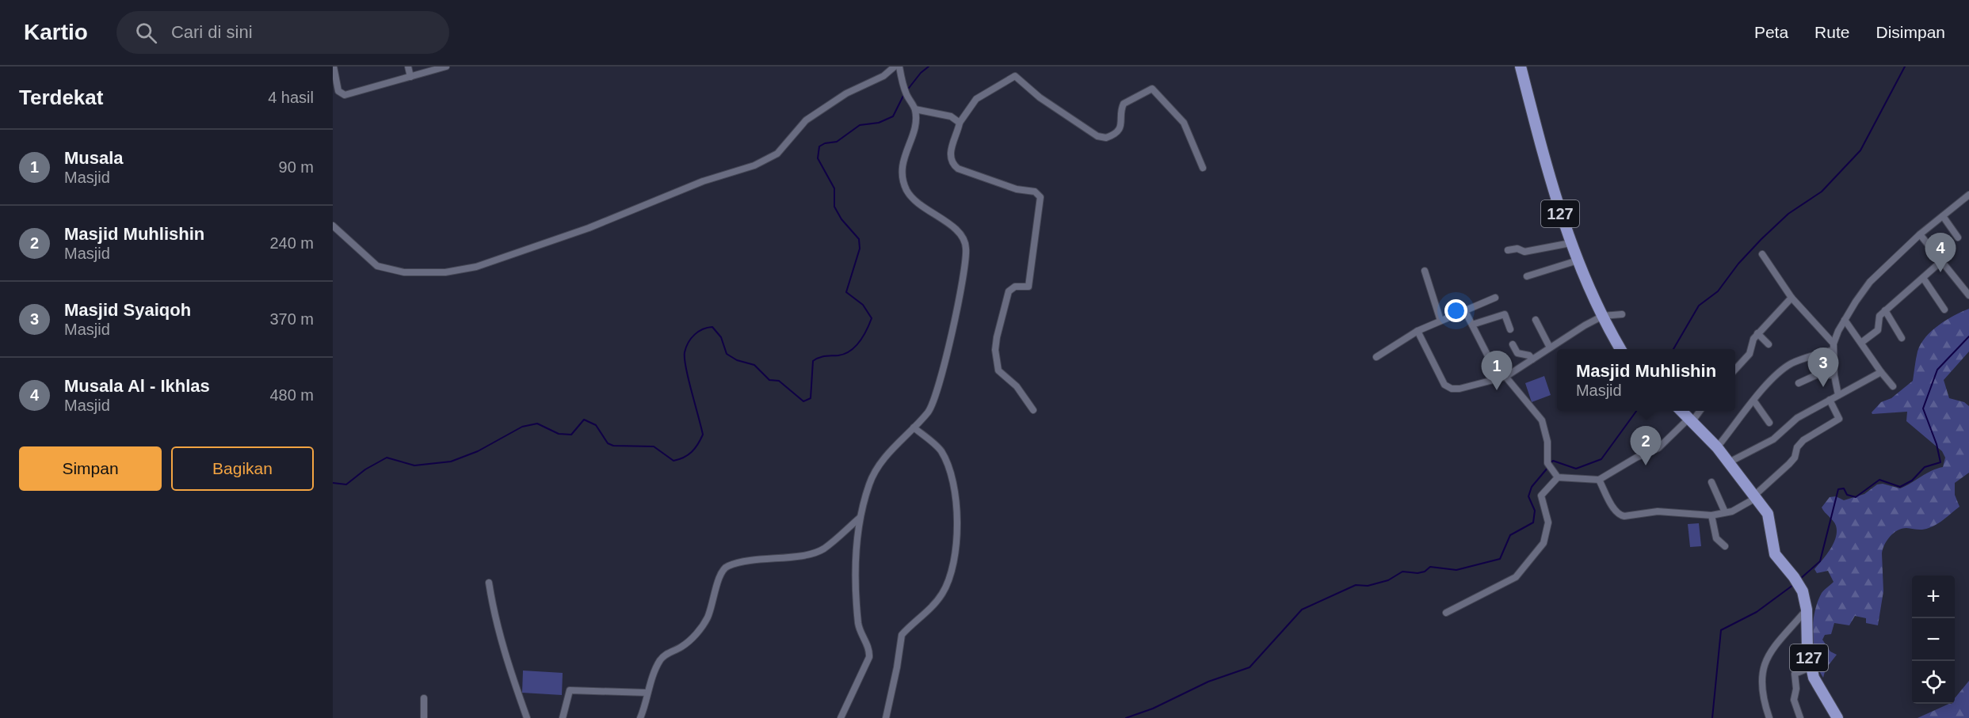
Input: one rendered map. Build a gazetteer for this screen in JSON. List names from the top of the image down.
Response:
{
  "streets": {
    "main road": ["127"]
  },
  "page": {
    "header": "Kartio",
    "search": "Cari di sini",
    "nav": ["Peta", "Rute", "Disimpan"],
    "heading": ["Terdekat", "4 hasil"],
    "list": [
      {
        "mark": "1",
        "name": "Musala",
        "note": "Masjid",
        "value": "90 m"
      },
      {
        "mark": "2",
        "name": "Masjid Muhlishin",
        "note": "Masjid",
        "value": "240 m"
      },
      {
        "mark": "3",
        "name": "Masjid Syaiqoh",
        "note": "Masjid",
        "value": "370 m"
      },
      {
        "mark": "4",
        "name": "Musala Al - Ikhlas",
        "note": "Masjid",
        "value": "480 m"
      }
    ],
    "pins": [
      "4",
      "3",
      "1",
      "2"
    ],
    "popup": ["Masjid Muhlishin", "Masjid"],
    "buttons": ["Simpan", "Bagikan"],
    "map_buttons": ["+", "−"]
  }
}
